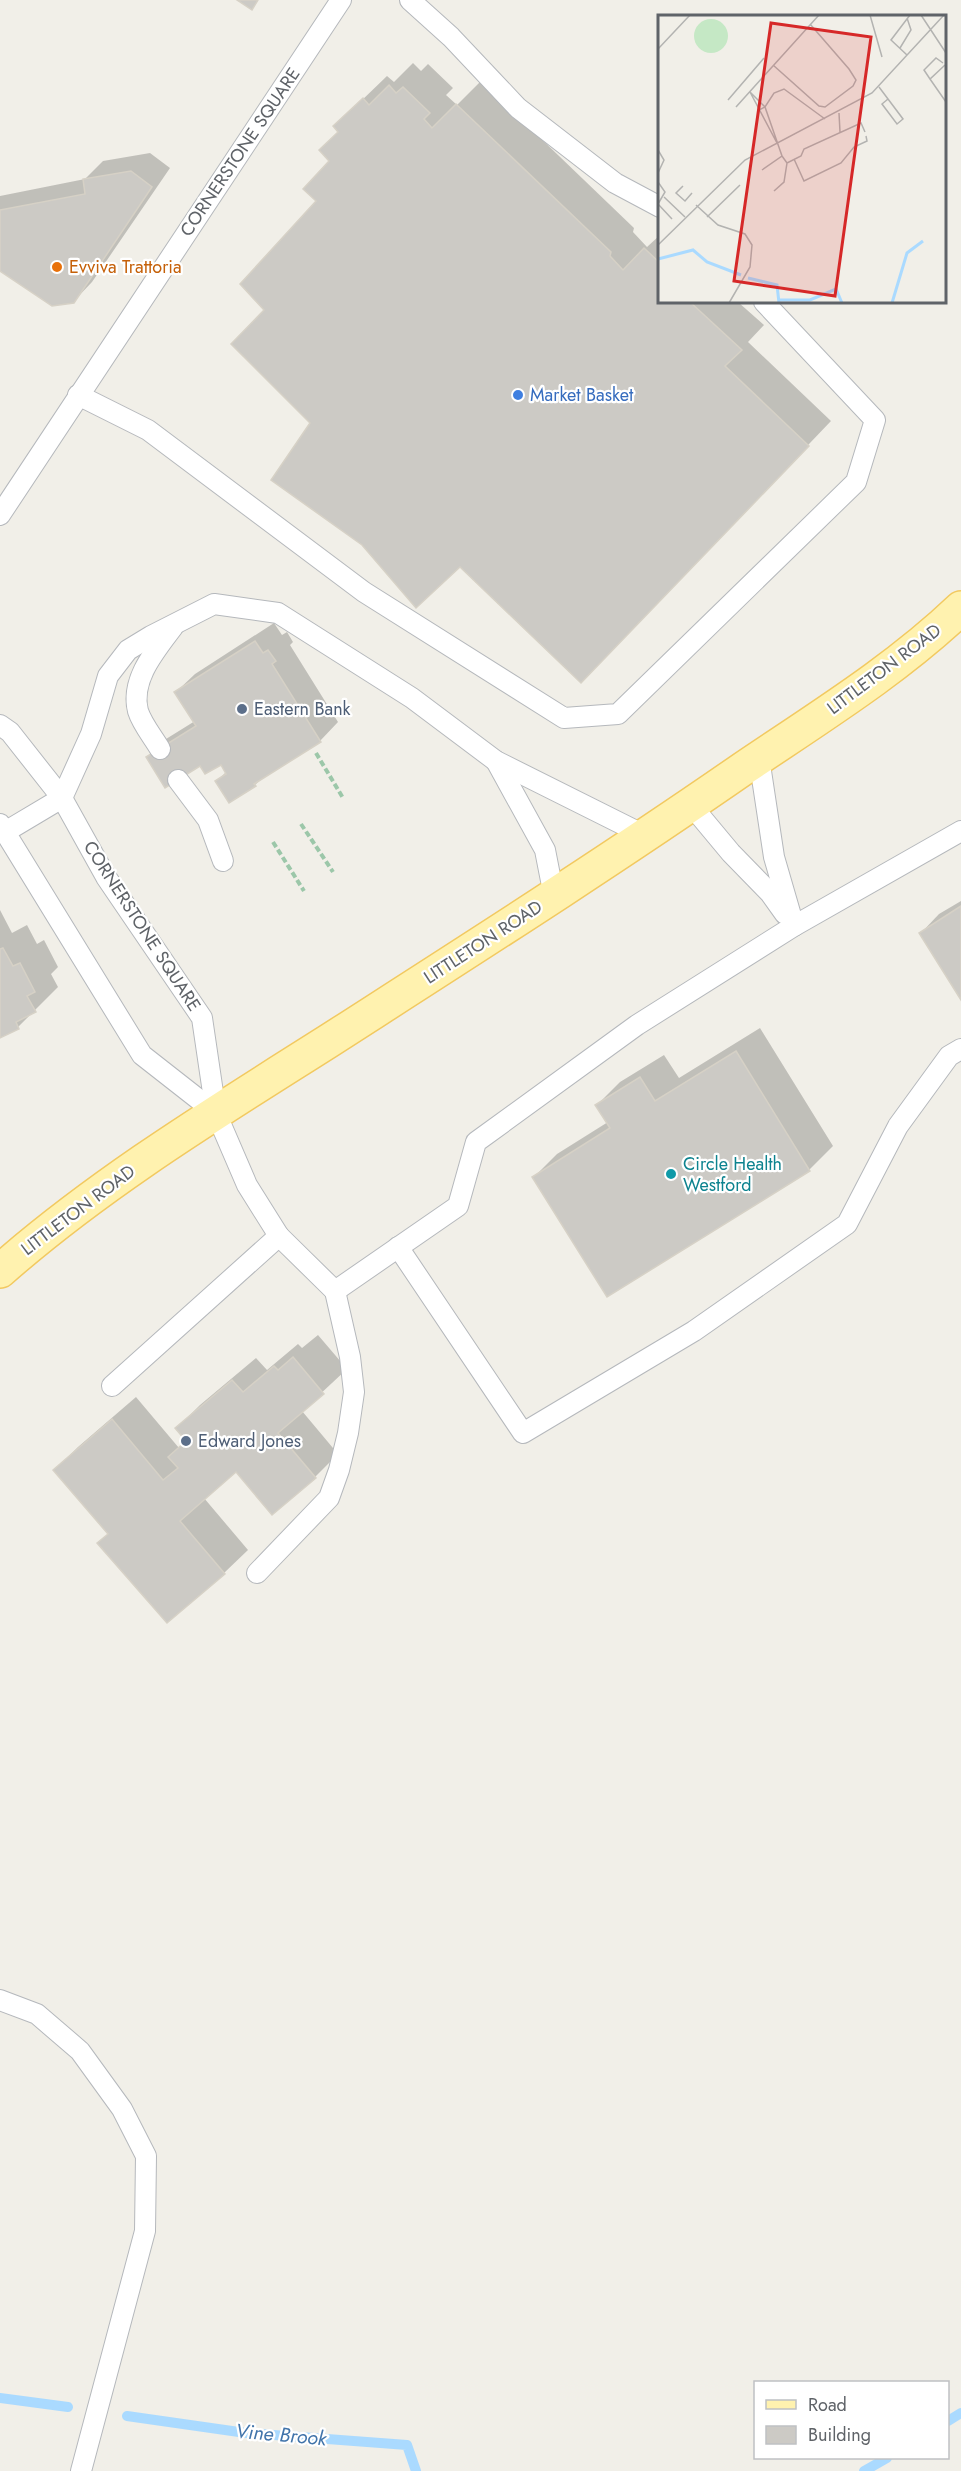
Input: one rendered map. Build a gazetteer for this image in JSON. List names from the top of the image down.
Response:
{
  "streets": {
    "main road": ["LITTLETON ROAD"],
    "lane": ["CORNERSTONE SQUARE"]
  },
  "crossings": [
    ["CORNERSTONE SQUARE", "LITTLETON ROAD"]
  ],
  "water": ["Vine Brook"],
  "places": [
    "Evviva Trattoria",
    "Market Basket",
    "Eastern Bank",
    "Circle Health Westford",
    "Edward Jones"
  ],
  "legend": ["Road", "Building"]
}
